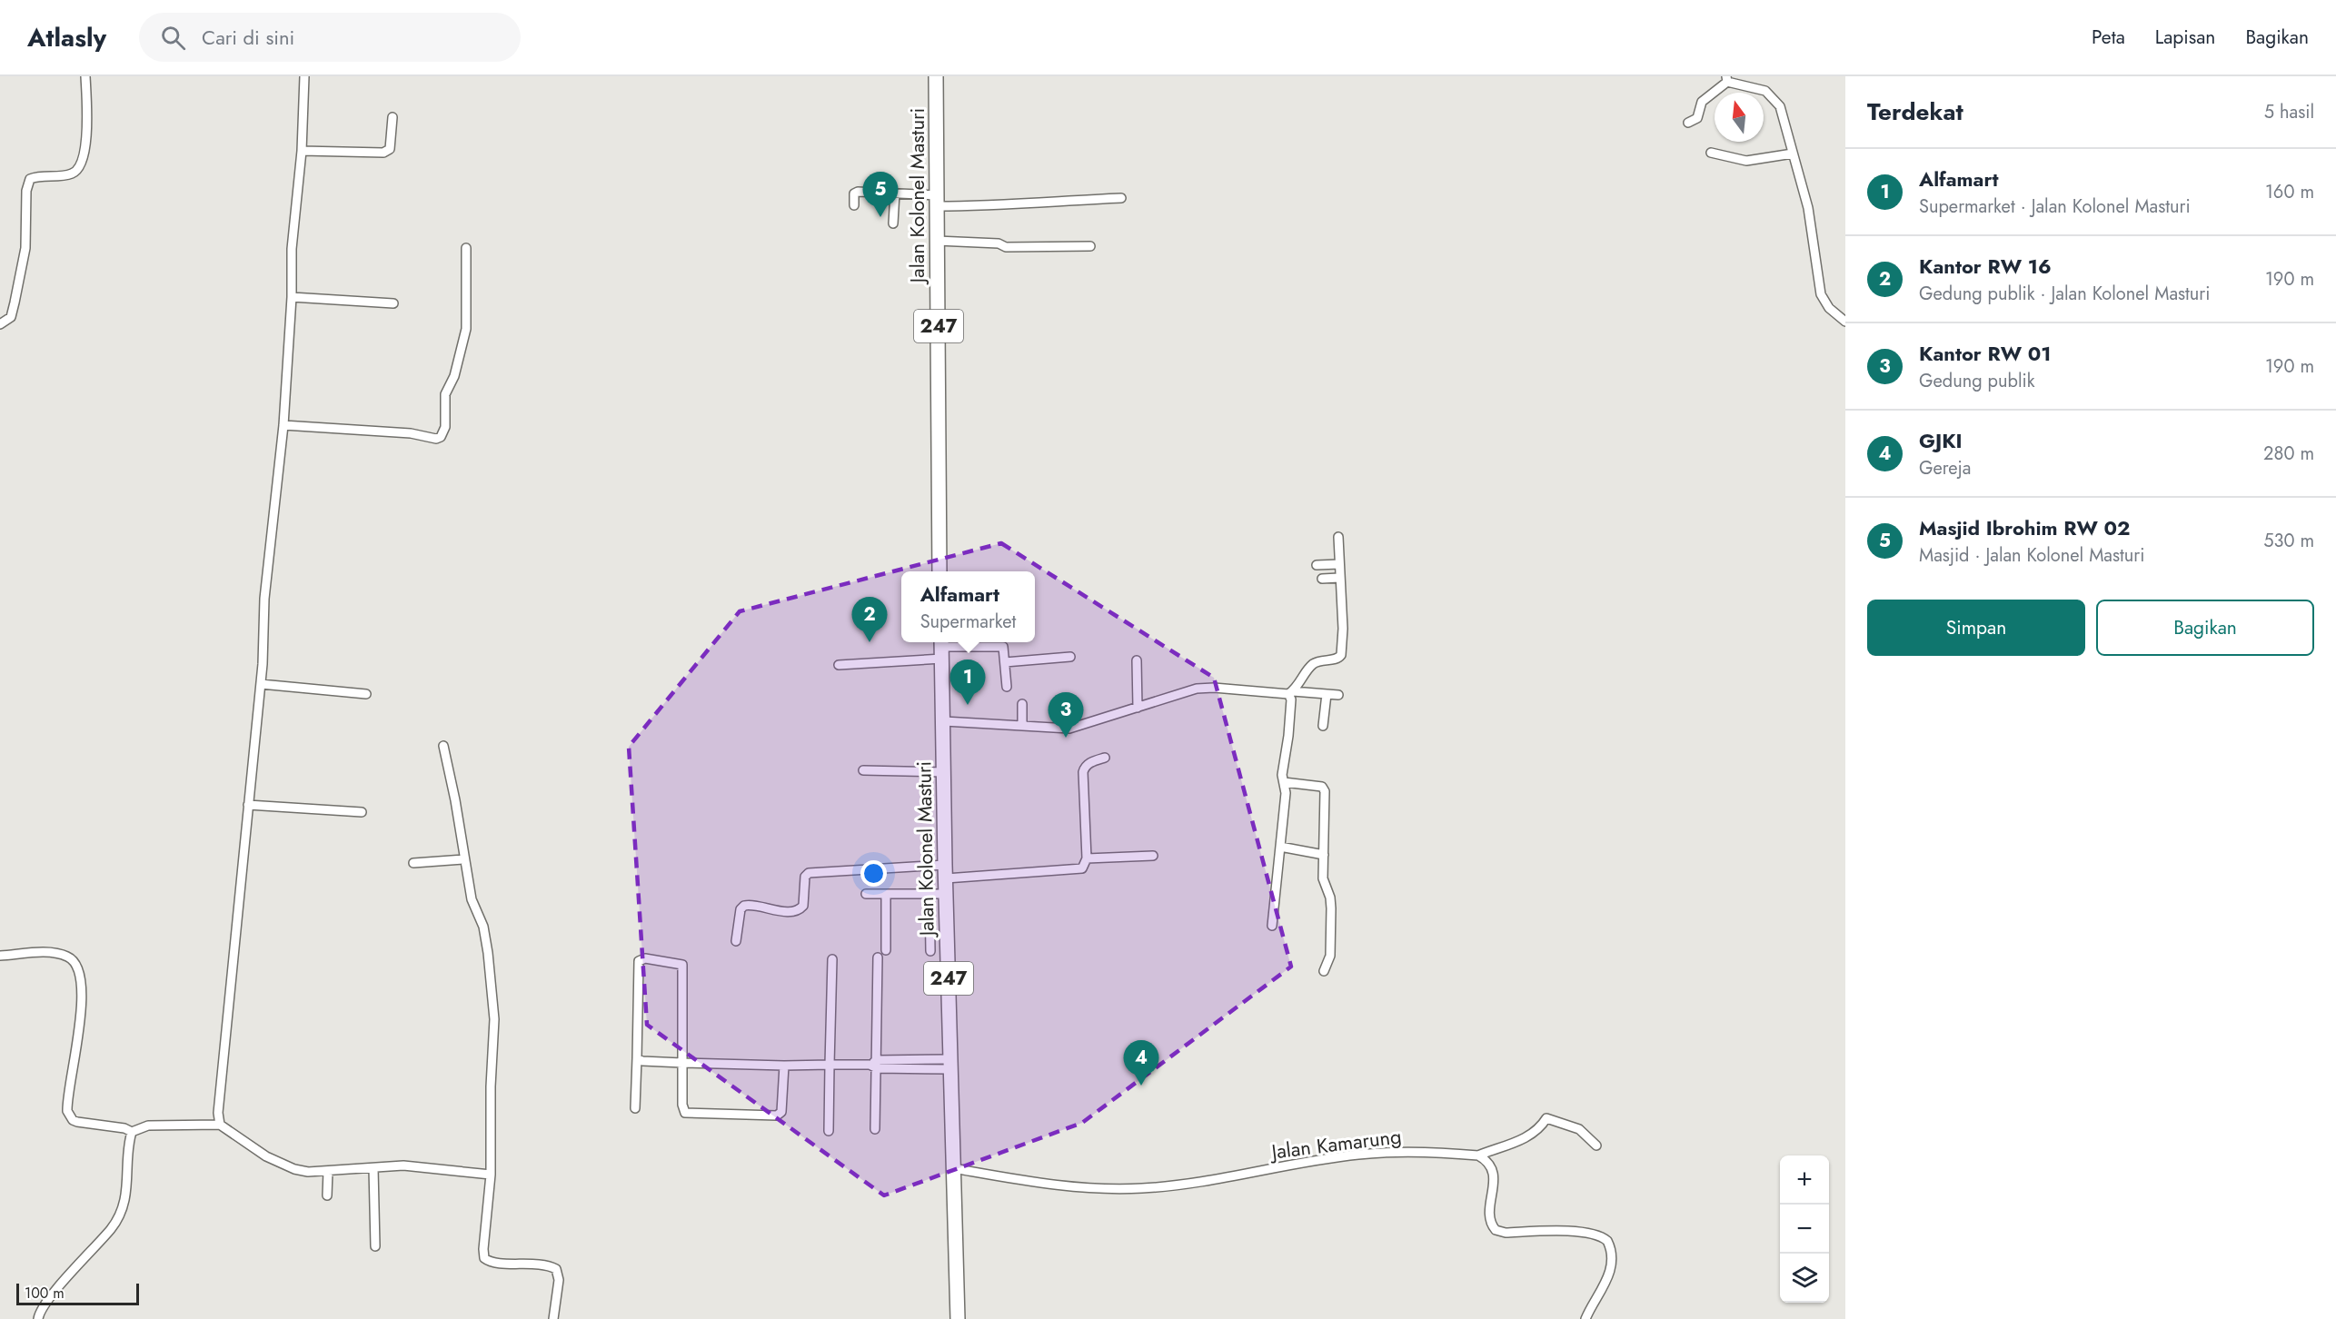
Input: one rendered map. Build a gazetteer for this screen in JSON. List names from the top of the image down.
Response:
{
  "streets": {
    "main road": ["Jalan Kolonel Masturi", "247"],
    "street": ["Jalan Kamarung"]
  },
  "crossings": [
    ["Jalan Kolonel Masturi", "Jalan Kamarung"]
  ],
  "scale_bar": "100 m",
  "north": "top",
  "page": {
    "header": "Atlasly",
    "search": "Cari di sini",
    "nav": ["Peta", "Lapisan", "Bagikan"],
    "heading": ["Terdekat", "5 hasil"],
    "list": [
      {
        "mark": "1",
        "name": "Alfamart",
        "note": "Supermarket · Jalan Kolonel Masturi",
        "value": "160 m"
      },
      {
        "mark": "2",
        "name": "Kantor RW 16",
        "note": "Gedung publik · Jalan Kolonel Masturi",
        "value": "190 m"
      },
      {
        "mark": "3",
        "name": "Kantor RW 01",
        "note": "Gedung publik",
        "value": "190 m"
      },
      {
        "mark": "4",
        "name": "GJKI",
        "note": "Gereja",
        "value": "280 m"
      },
      {
        "mark": "5",
        "name": "Masjid Ibrohim RW 02",
        "note": "Masjid · Jalan Kolonel Masturi",
        "value": "530 m"
      }
    ],
    "pins": [
      "5",
      "2",
      "1",
      "3",
      "4"
    ],
    "popup": ["Alfamart", "Supermarket"],
    "buttons": ["Simpan", "Bagikan"],
    "map_buttons": ["+", "−"],
    "scale": "100 m"
  }
}
